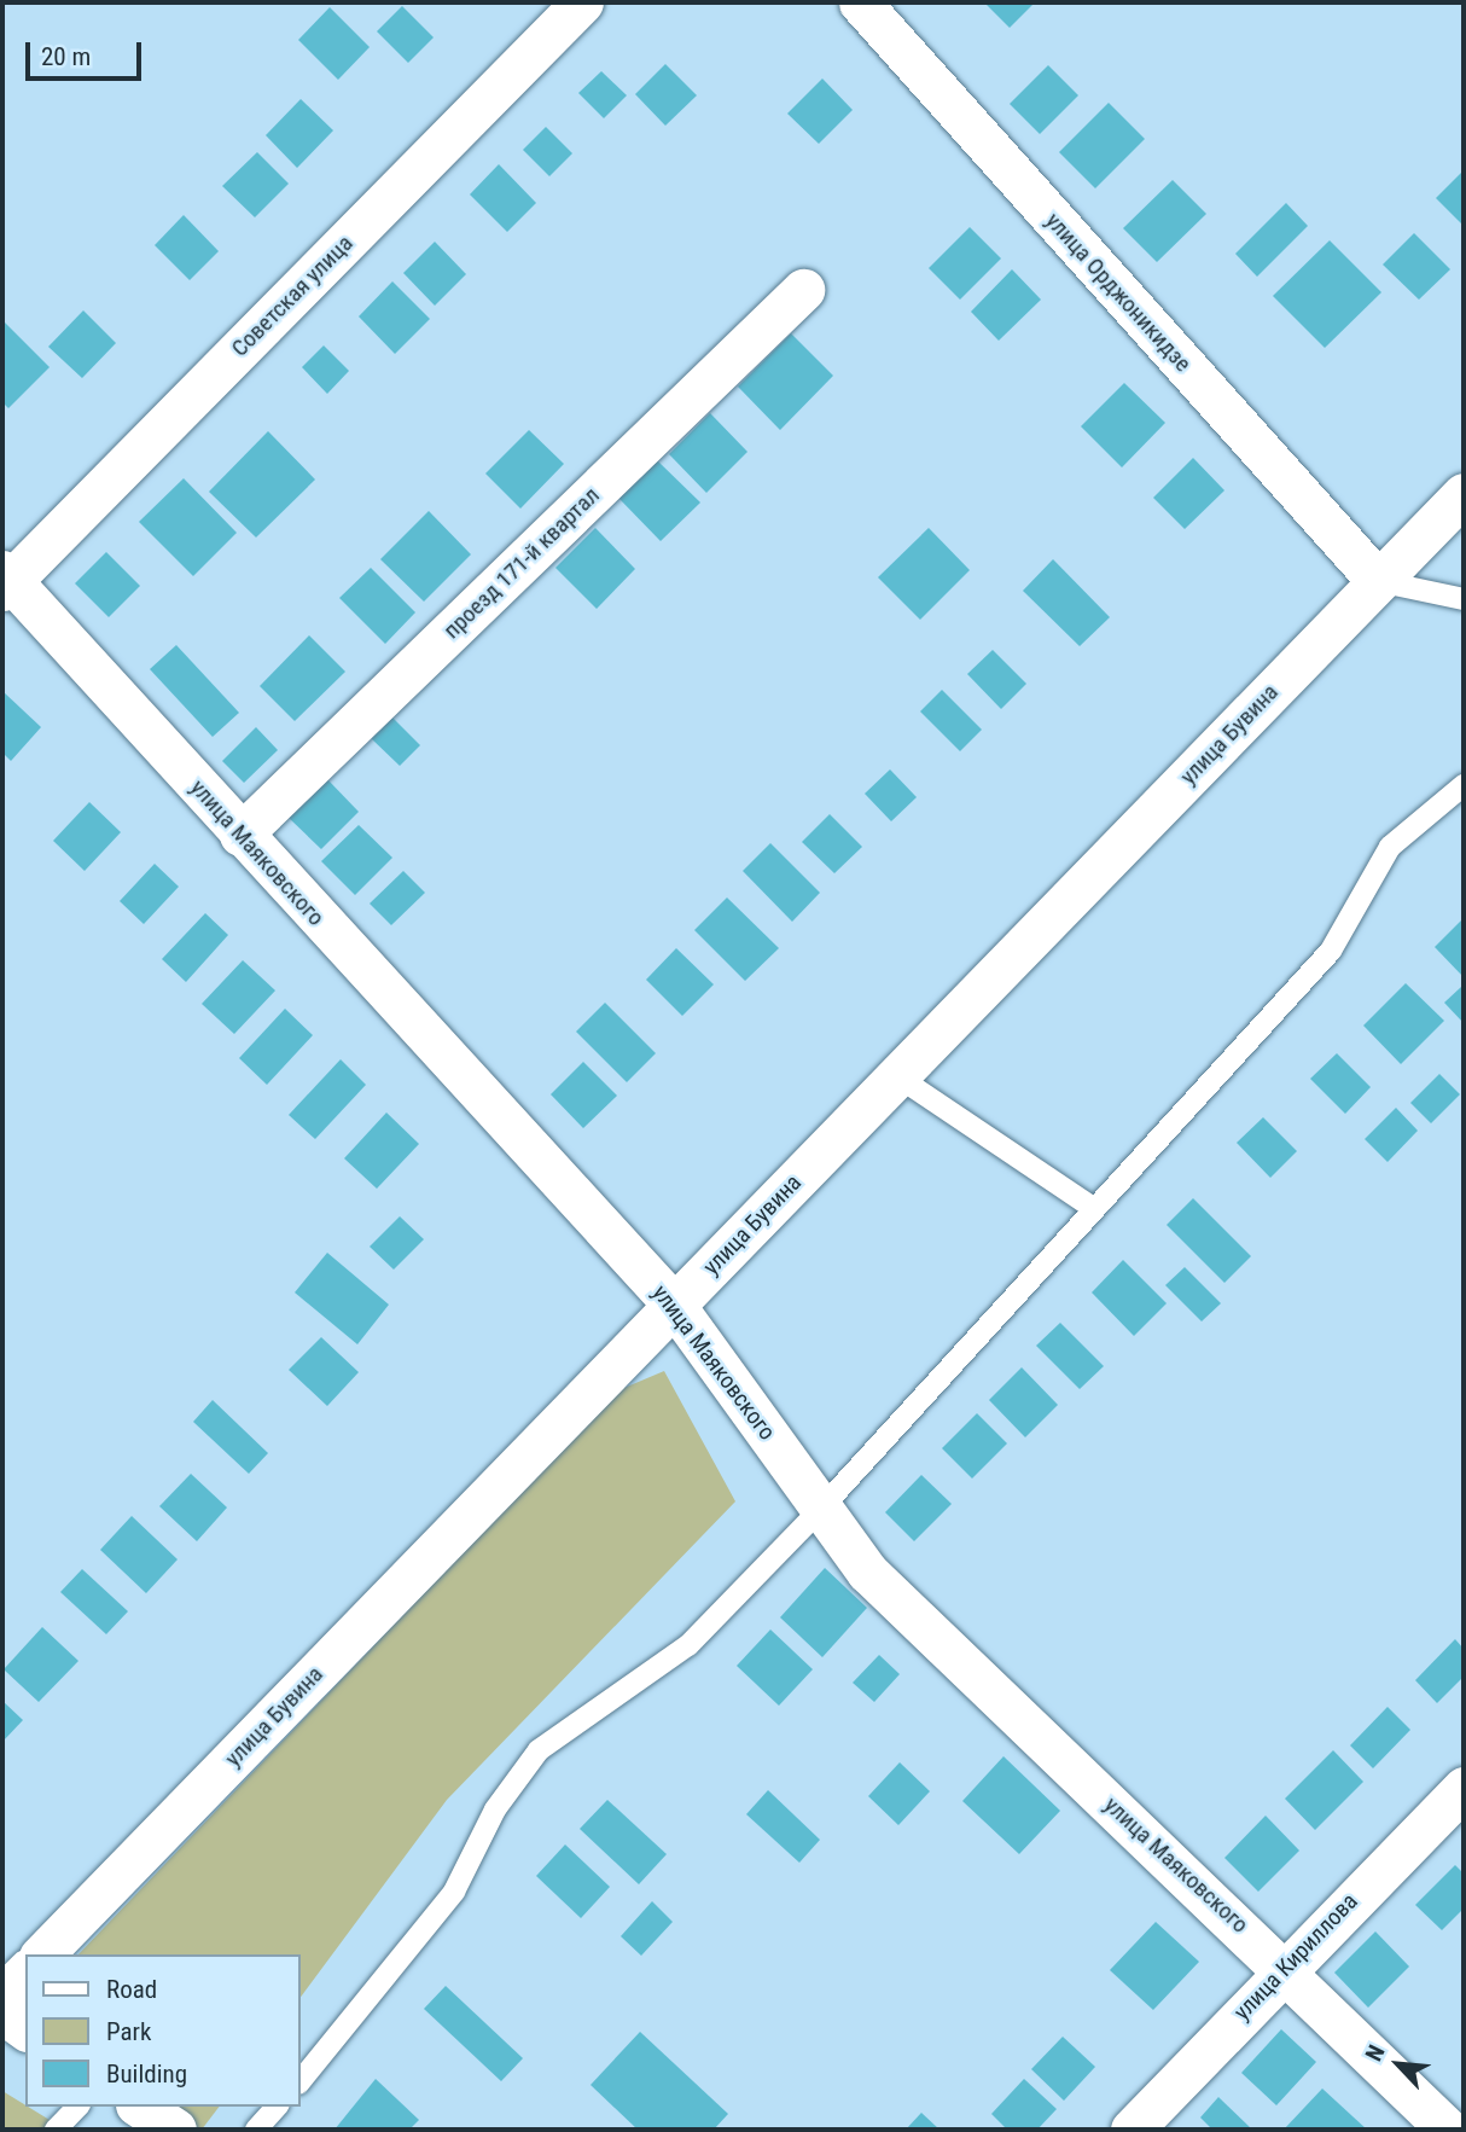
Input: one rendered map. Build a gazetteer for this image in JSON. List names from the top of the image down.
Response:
{
  "streets": {
    "street": [
      "улица Орджоникидзе",
      "Советская улица",
      "проезд 171-й квартал",
      "улица Бувина",
      "улица Маяковского",
      "улица Кириллова"
    ]
  },
  "crossings": [
    ["улица Орджоникидзе", "улица Бувина"],
    ["Советская улица", "улица Маяковского"],
    ["проезд 171-й квартал", "улица Маяковского"],
    ["улица Бувина", "улица Маяковского"],
    ["улица Маяковского", "улица Кириллова"]
  ],
  "legend": ["Road", "Park", "Building"],
  "scale_bar": "20 m",
  "north": "top left"
}
